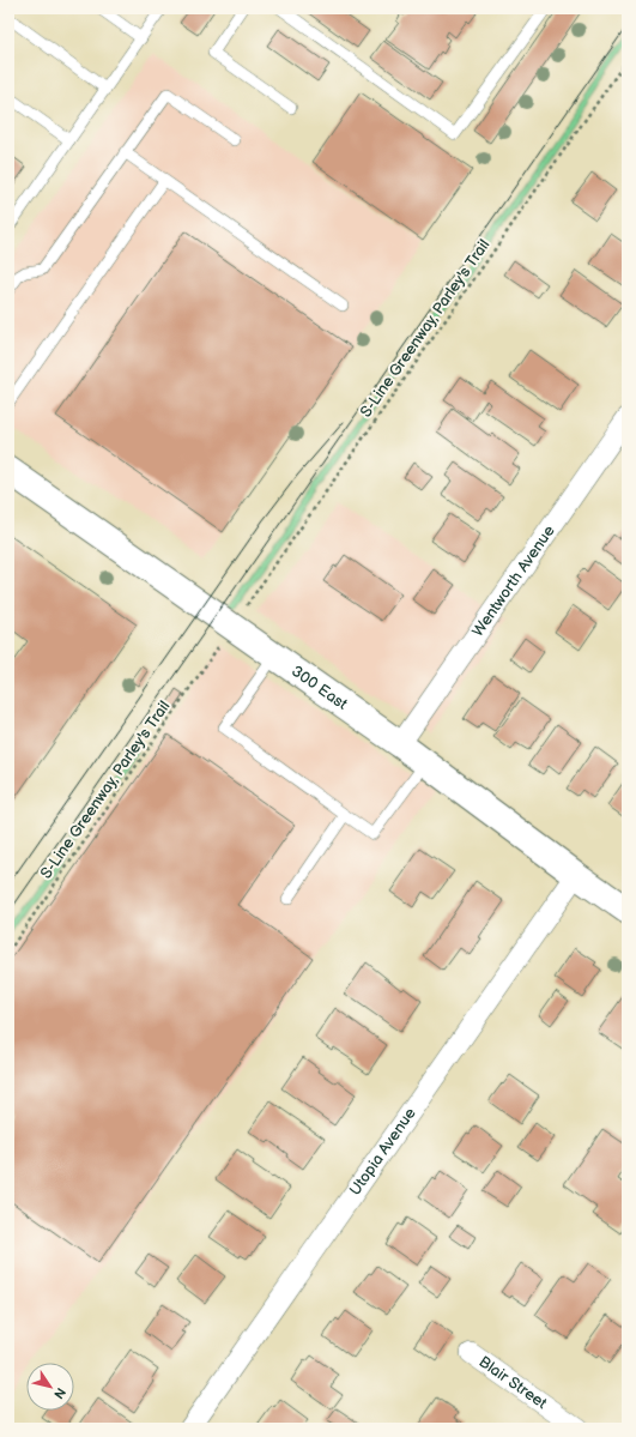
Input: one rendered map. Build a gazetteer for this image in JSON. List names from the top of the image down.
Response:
{
  "streets": {
    "street": [
      "Wentworth Avenue",
      "300 East",
      "Utopia Avenue",
      "Blair Street"
    ],
    "path": ["S-Line Greenway, Parley's Trail"]
  },
  "crossings": [
    ["Wentworth Avenue", "300 East"],
    ["300 East", "Utopia Avenue"]
  ],
  "north": "bottom right"
}
